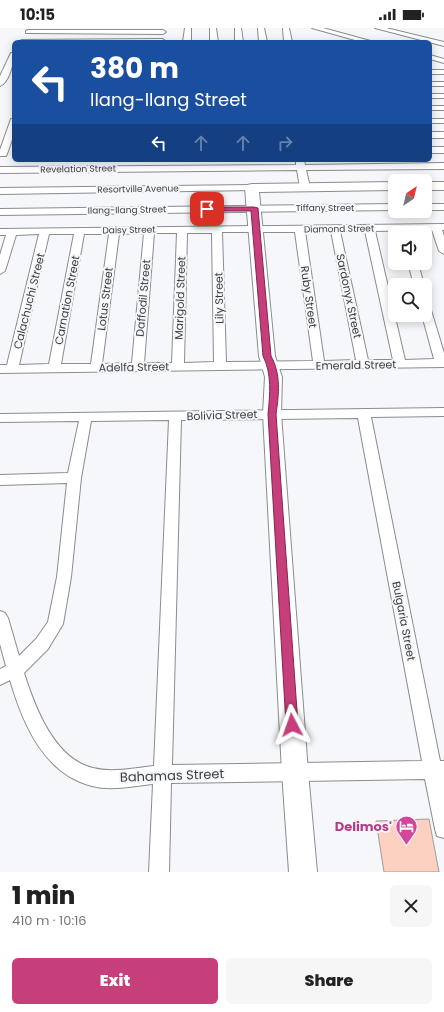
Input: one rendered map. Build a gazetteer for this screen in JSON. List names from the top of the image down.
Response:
{
  "streets": {
    "street": [
      "Revelation Street",
      "Resortville Avenue",
      "Tiffany Street",
      "Ilang-Ilang Street",
      "Diamond Street",
      "Daisy Street",
      "Sardonyx Street",
      "Ruby Street",
      "Daffodil Street",
      "Marigold Street",
      "Lily Street",
      "Lotus Street",
      "Carnation Street",
      "Calachuchi Street",
      "Emerald Street",
      "Adelfa Street",
      "Bolivia Street",
      "Bulgaria Street",
      "Bahamas Street"
    ]
  },
  "crossings": [
    ["Tiffany Street", "Ilang-Ilang Street"],
    ["Diamond Street", "Daisy Street"],
    ["Diamond Street", "Sardonyx Street"],
    ["Diamond Street", "Ruby Street"],
    ["Daisy Street", "Daffodil Street"],
    ["Daisy Street", "Marigold Street"],
    ["Daisy Street", "Lily Street"],
    ["Daisy Street", "Lotus Street"],
    ["Daisy Street", "Carnation Street"],
    ["Daisy Street", "Calachuchi Street"],
    ["Sardonyx Street", "Emerald Street"],
    ["Ruby Street", "Emerald Street"],
    ["Daffodil Street", "Adelfa Street"],
    ["Marigold Street", "Adelfa Street"],
    ["Lily Street", "Adelfa Street"],
    ["Lotus Street", "Adelfa Street"],
    ["Carnation Street", "Adelfa Street"],
    ["Calachuchi Street", "Adelfa Street"],
    ["Emerald Street", "Adelfa Street"],
    ["Bolivia Street", "Bulgaria Street"],
    ["Bulgaria Street", "Bahamas Street"]
  ],
  "places": {
    "hotel": ["Delimos'"]
  },
  "north": "top right",
  "page": {
    "status": "10:15",
    "turn": ["380 m", "Ilang-Ilang Street"],
    "heading": ["1 min", "410 m · 10:16"],
    "buttons": ["Exit", "Share"]
  }
}
